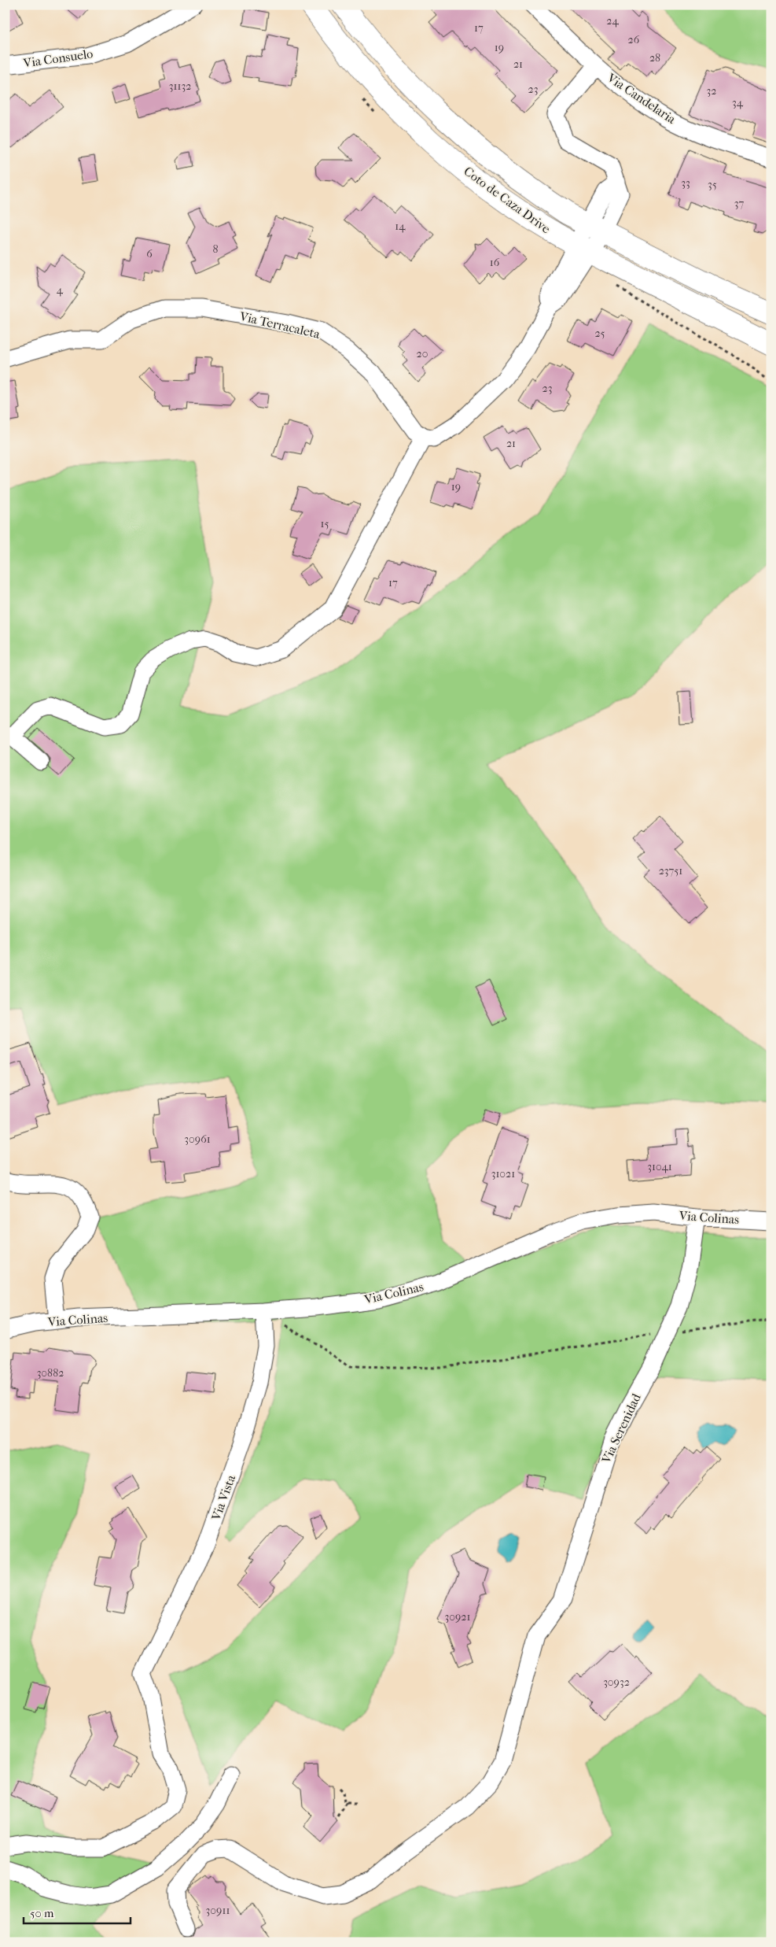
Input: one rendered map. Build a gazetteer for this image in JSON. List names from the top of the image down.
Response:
{
  "streets": {
    "main road": ["Coto de Caza Drive"],
    "street": [
      "Via Consuelo",
      "Via Candelaria",
      "Via Terracaleta",
      "Via Colinas",
      "Via Serenidad",
      "Via Vista"
    ]
  },
  "crossings": [
    ["Via Colinas", "Via Serenidad"],
    ["Via Colinas", "Via Vista"]
  ],
  "house_numbers": [
    "24",
    "17",
    "26",
    "19",
    "28",
    "21",
    "31132",
    "23",
    "32",
    "34",
    "33",
    "35",
    "37",
    "14",
    "8",
    "6",
    "16",
    "4",
    "25",
    "20",
    "23",
    "21",
    "19",
    "15",
    "17",
    "23751",
    "30961",
    "31041",
    "31021",
    "30882",
    "30921",
    "30932",
    "30911"
  ],
  "scale_bar": "50 m"
}
